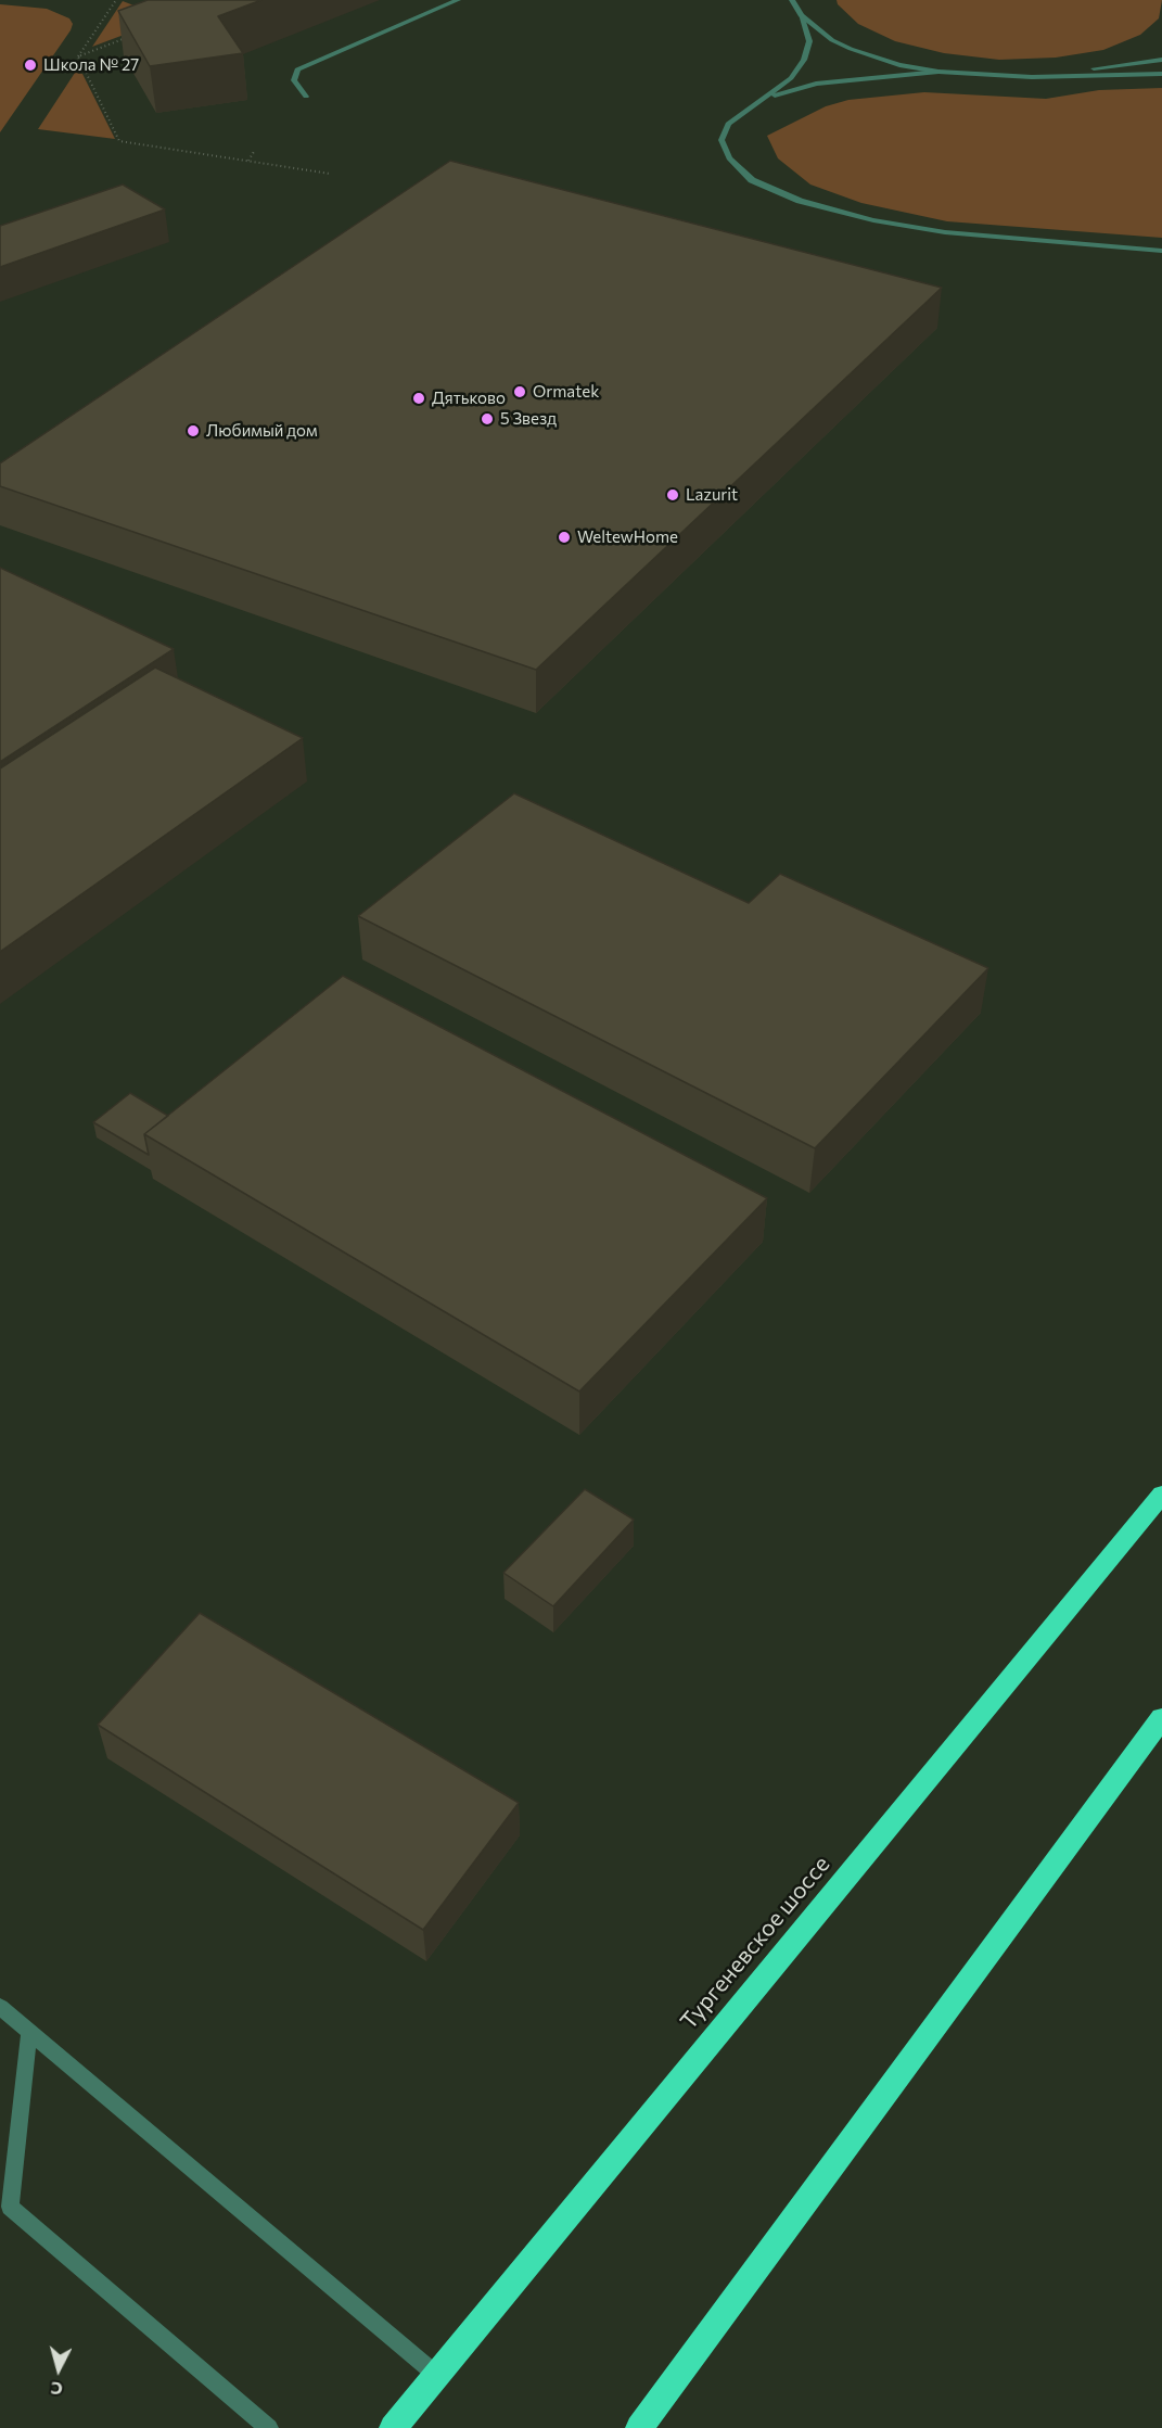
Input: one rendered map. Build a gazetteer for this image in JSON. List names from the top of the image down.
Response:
{
  "streets": {
    "highway": ["Тургеневское шоссе"]
  },
  "places": [
    "Школа № 27",
    "Ormatek",
    "Дятьково",
    "5 Звезд",
    "Любимый дом",
    "Lazurit",
    "WeltewHome"
  ],
  "north": "bottom"
}
